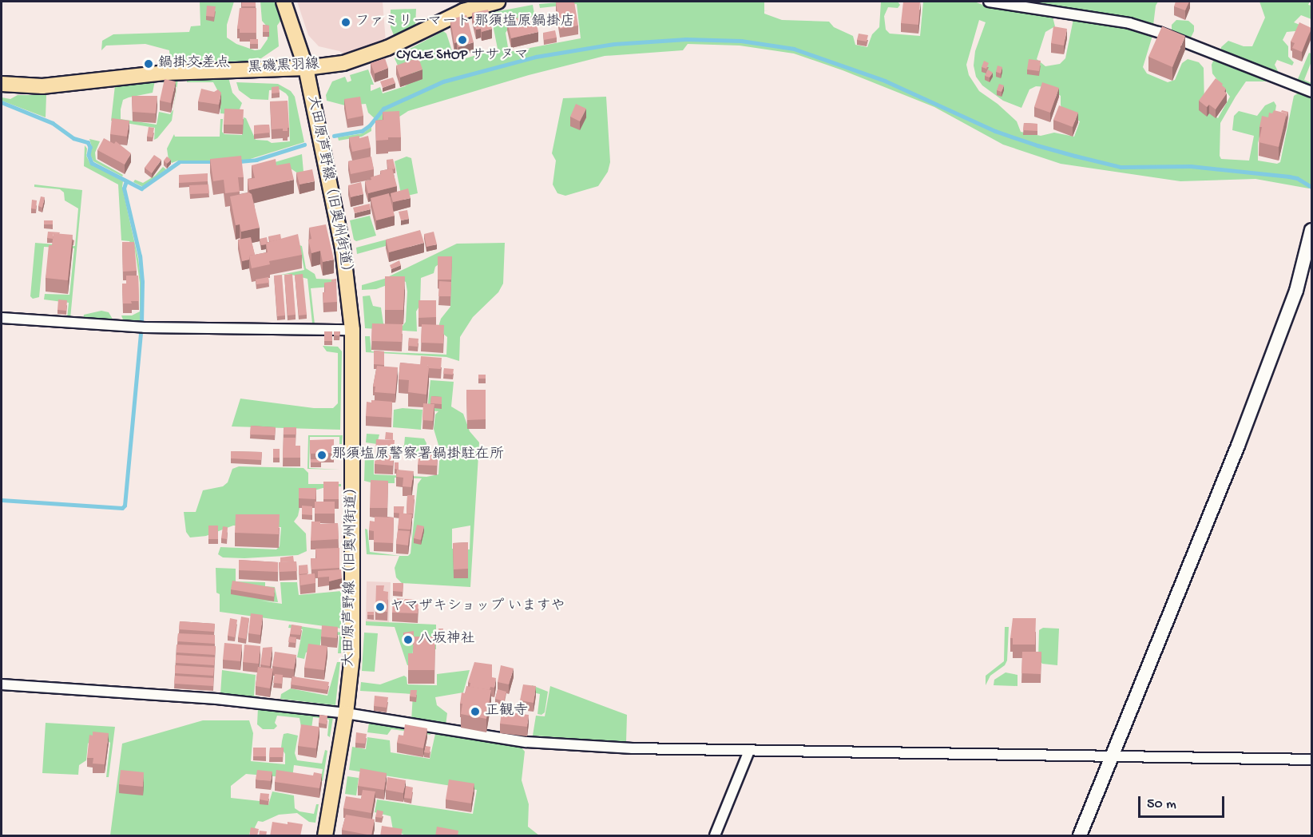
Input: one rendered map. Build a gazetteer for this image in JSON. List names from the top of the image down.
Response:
{
  "streets": {
    "main road": ["黒磯黒羽線", "大田原芦野線（旧奥州街道）"]
  },
  "crossings": [
    ["黒磯黒羽線", "大田原芦野線（旧奥州街道）"]
  ],
  "places": [
    "ファミリーマート 那須塩原鍋掛店",
    "CYCLE SHOP ササヌマ",
    "鍋掛交差点",
    "那須塩原警察署鍋掛駐在所",
    "ヤマザキショップ いますや",
    "八坂神社",
    "正観寺"
  ],
  "scale_bar": "50 m"
}
